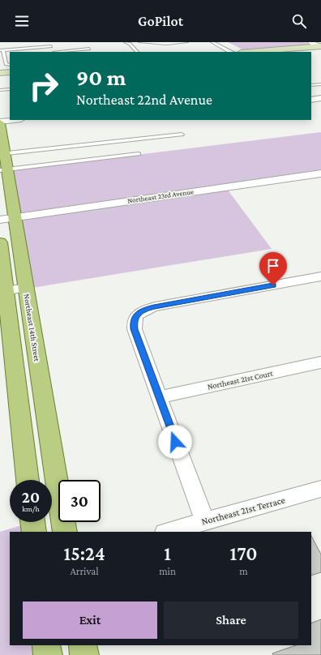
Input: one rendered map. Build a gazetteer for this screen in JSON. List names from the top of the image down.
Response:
{
  "streets": {
    "main road": ["Northeast 14th Street"],
    "street": ["Northeast 23rd Avenue", "Northeast 21st Court", "Northeast 21st Terrace"]
  },
  "crossings": [
    ["Northeast 23rd Avenue", "Northeast 14th Street"]
  ],
  "page": {
    "header": "GoPilot",
    "turn": ["90 m", "Northeast 22nd Avenue"],
    "speed": "20 km/h",
    "limit": "30",
    "eta": [
      "15:24",
      "Arrival",
      "1",
      "min",
      "170",
      "m"
    ],
    "buttons": ["Exit", "Share"]
  }
}
